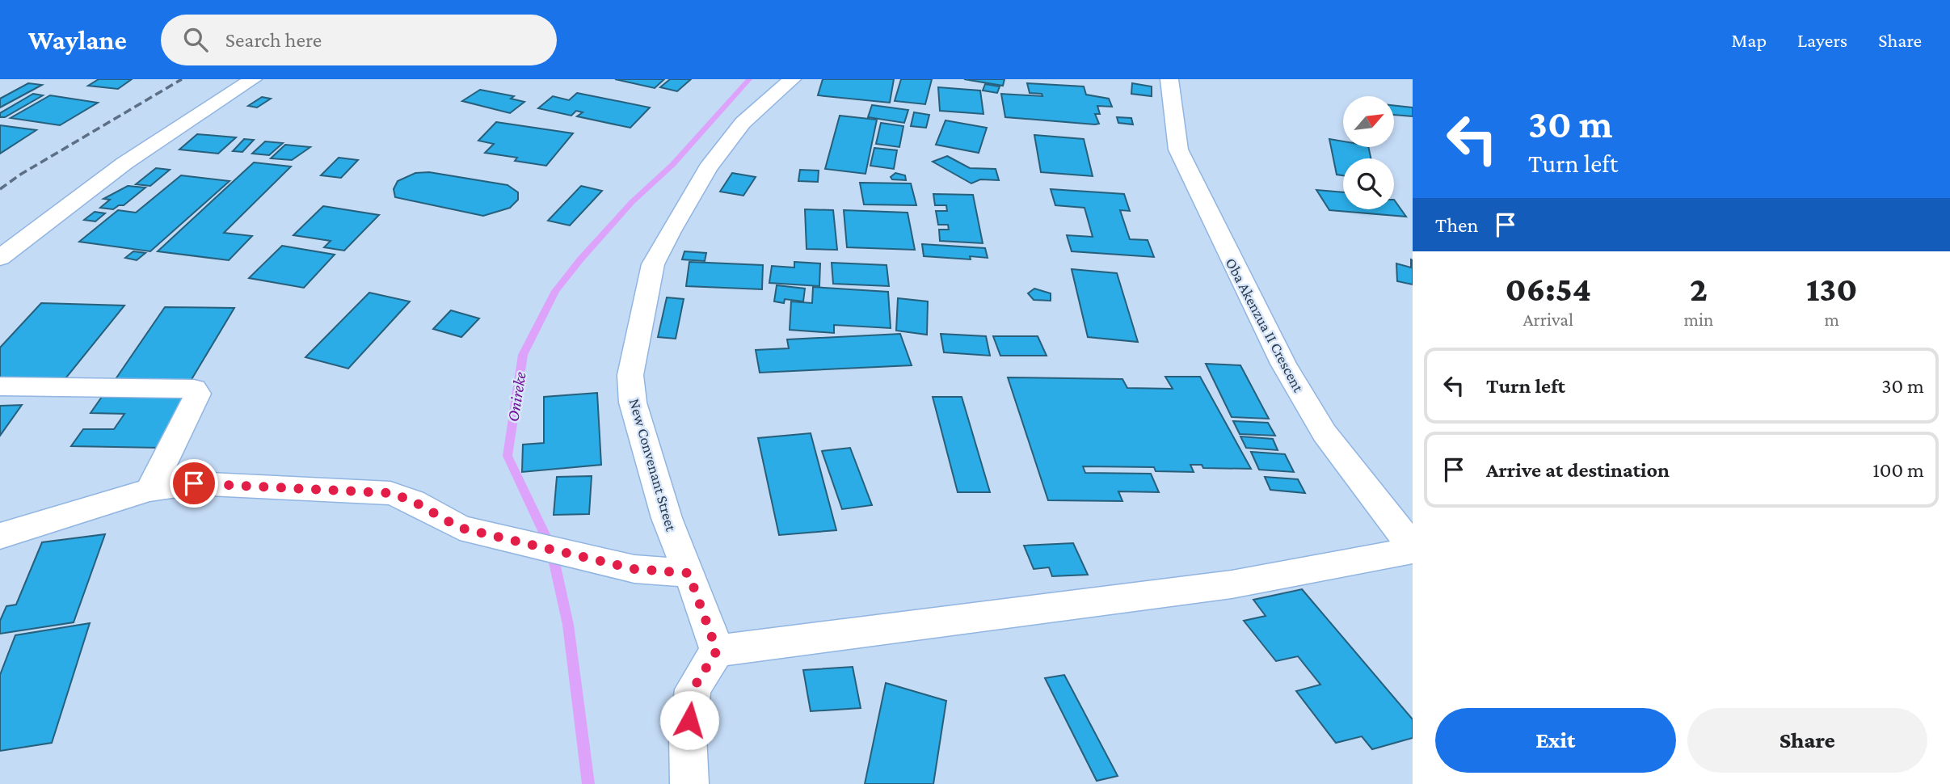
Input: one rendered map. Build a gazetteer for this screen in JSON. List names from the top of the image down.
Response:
{
  "streets": {
    "street": ["Oba Akenzua II Crescent", "New Convenant Street"]
  },
  "water": ["Onireke"],
  "north": "top right",
  "page": {
    "header": "Waylane",
    "search": "Search here",
    "nav": ["Map", "Layers", "Share"],
    "turn": ["30 m", "Turn left"],
    "then": "Then",
    "eta": [
      "06:54",
      "Arrival",
      "2",
      "min",
      "130",
      "m"
    ],
    "list": [
      {
        "name": "Turn left",
        "value": "30 m"
      },
      {
        "name": "Arrive at destination",
        "value": "100 m"
      }
    ],
    "buttons": ["Exit", "Share"]
  }
}
